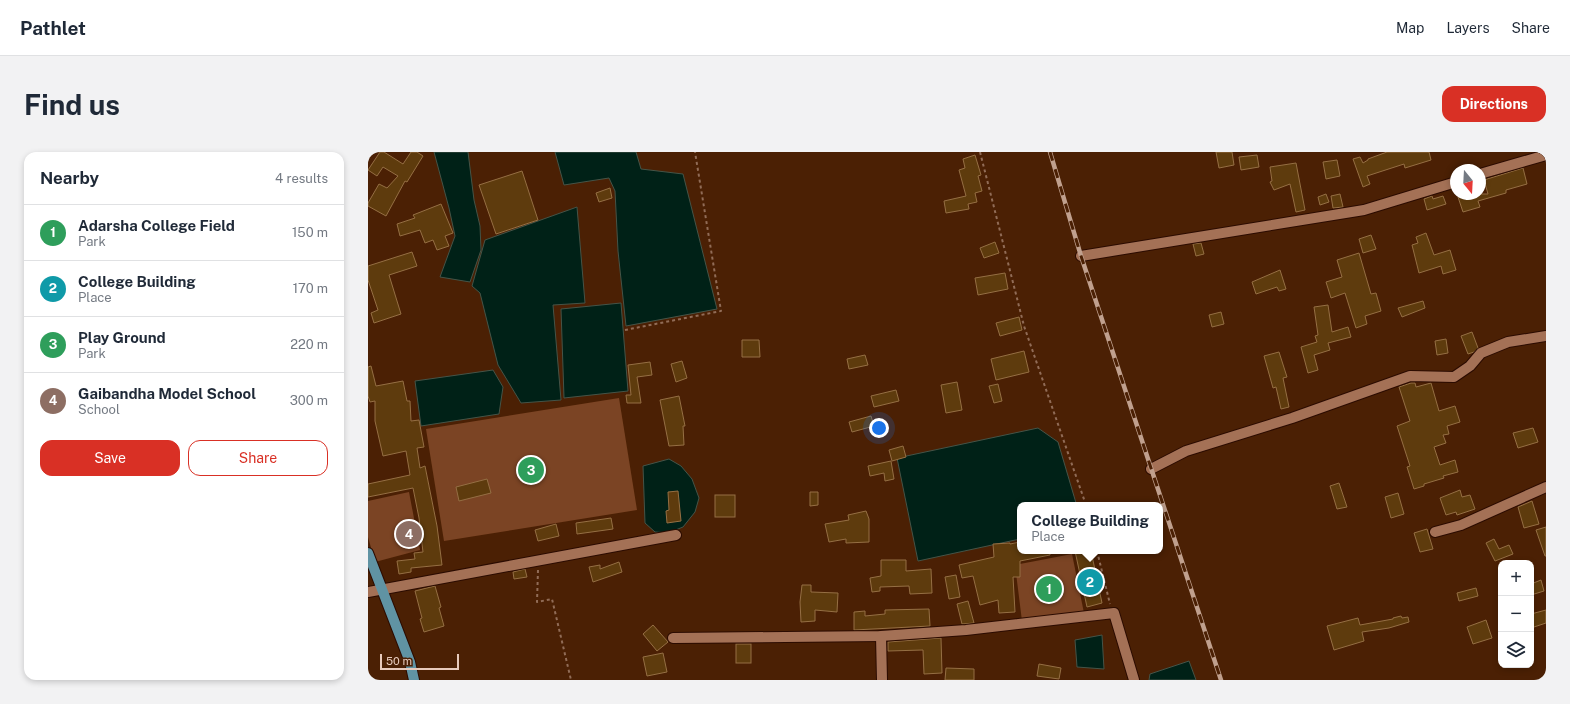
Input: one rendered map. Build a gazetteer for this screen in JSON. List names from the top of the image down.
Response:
{
  "scale_bar": "50 m",
  "north": "bottom",
  "page": {
    "header": "Pathlet",
    "nav": ["Map", "Layers", "Share"],
    "buttons": [
      "Directions",
      ["Save", "Share"]
    ],
    "title": "Find us",
    "heading": ["Nearby", "4 results"],
    "list": [
      {
        "mark": "1",
        "name": "Adarsha College Field",
        "note": "Park",
        "value": "150 m"
      },
      {
        "mark": "2",
        "name": "College Building",
        "note": "Place",
        "value": "170 m"
      },
      {
        "mark": "3",
        "name": "Play Ground",
        "note": "Park",
        "value": "220 m"
      },
      {
        "mark": "4",
        "name": "Gaibandha Model School",
        "note": "School",
        "value": "300 m"
      }
    ],
    "pins": [
      "3",
      "4",
      "2",
      "1"
    ],
    "popup": ["College Building", "Place"],
    "map_buttons": ["+", "−"],
    "scale": "50 m"
  }
}
